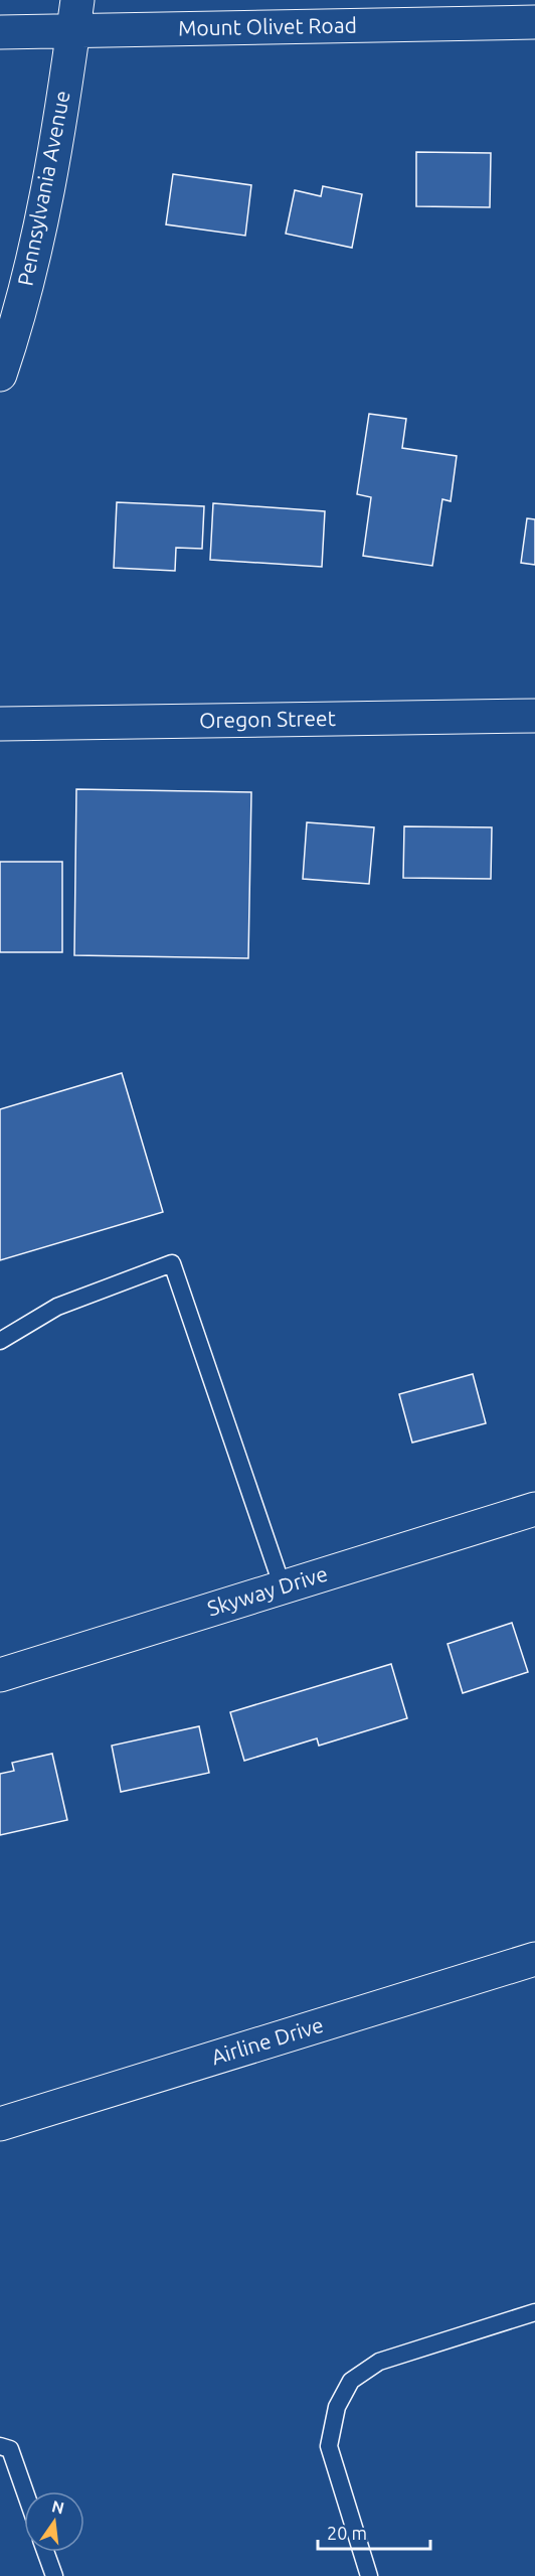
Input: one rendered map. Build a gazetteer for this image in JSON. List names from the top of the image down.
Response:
{
  "streets": {
    "street": [
      "Mount Olivet Road",
      "Pennsylvania Avenue",
      "Oregon Street",
      "Skyway Drive",
      "Airline Drive"
    ]
  },
  "crossings": [
    ["Mount Olivet Road", "Pennsylvania Avenue"]
  ],
  "scale_bar": "20 m",
  "north": "top"
}
